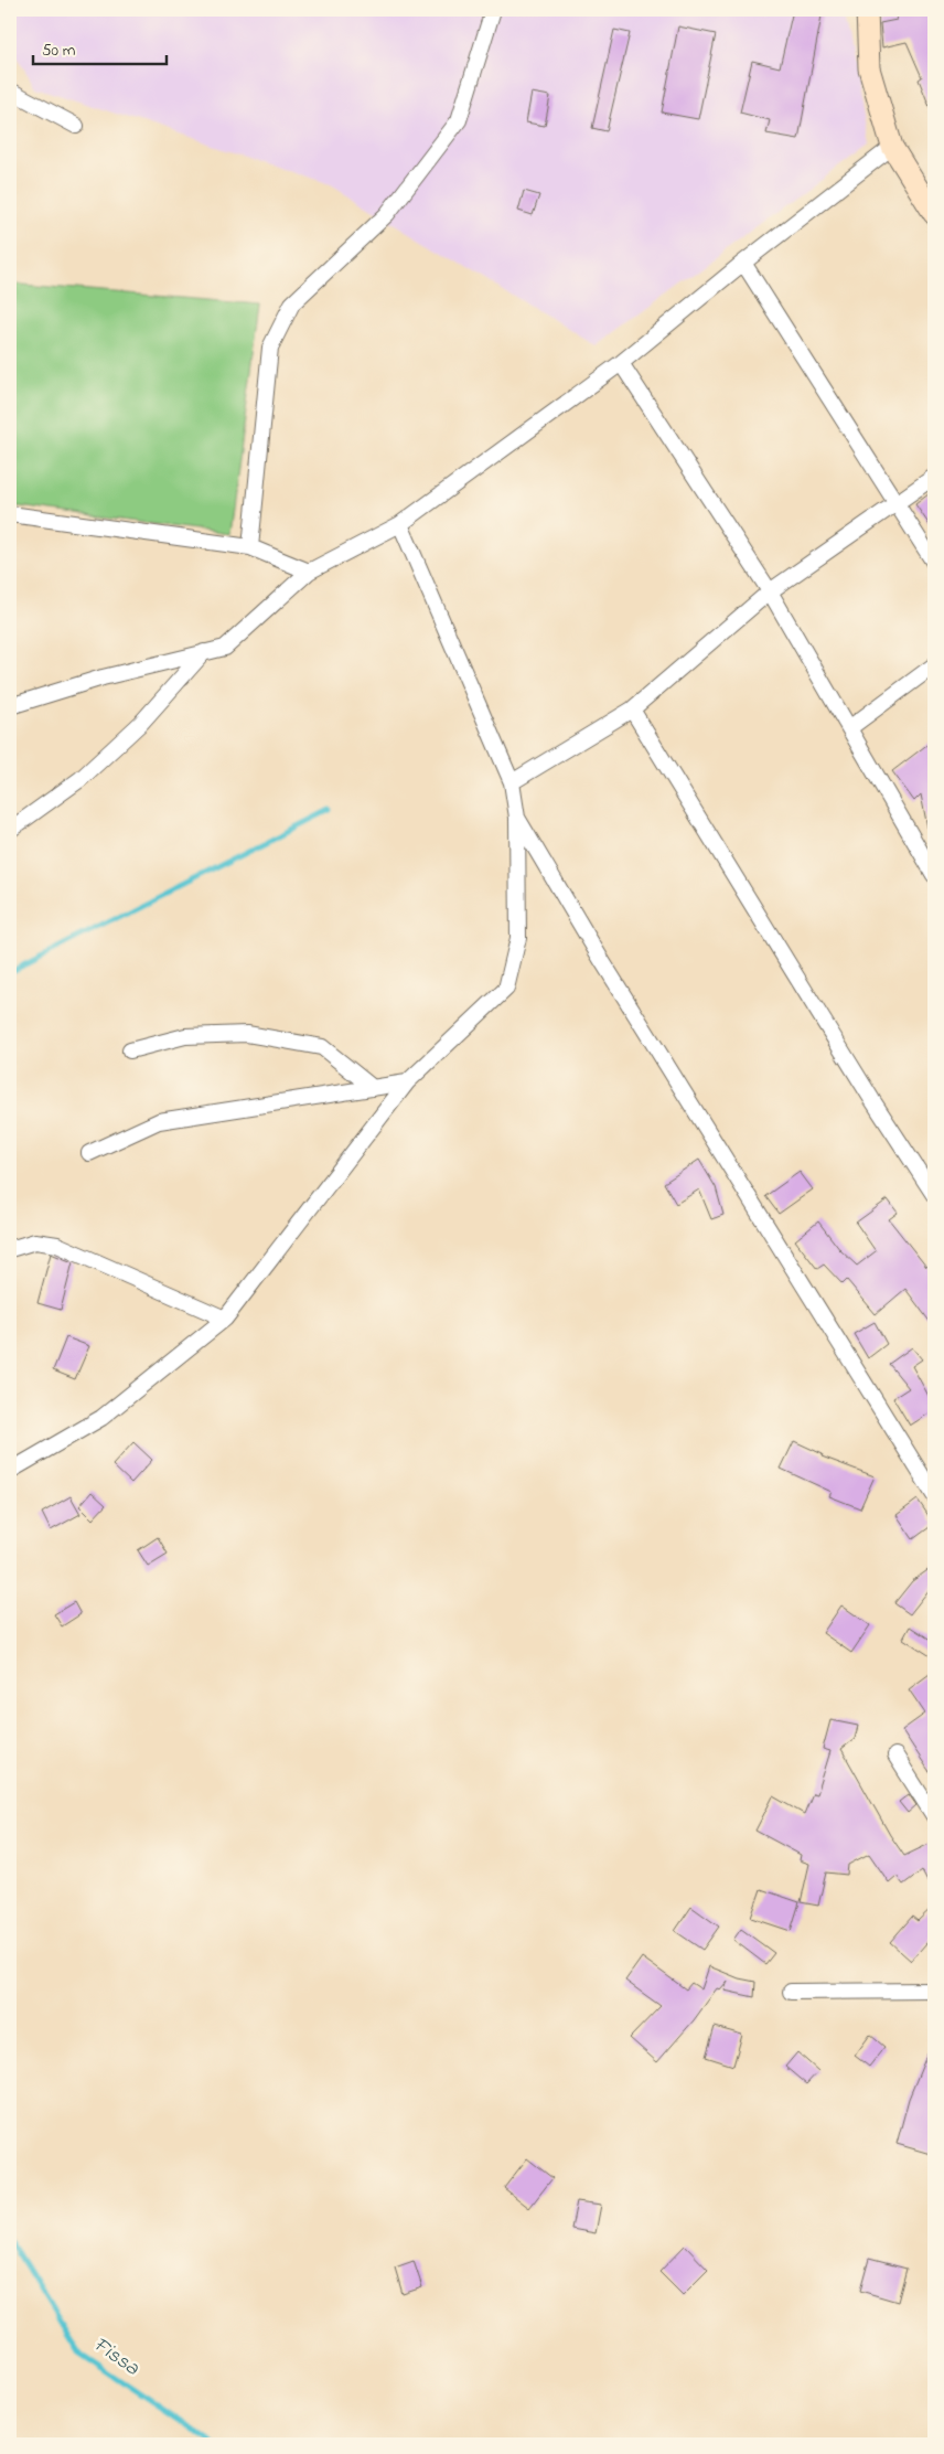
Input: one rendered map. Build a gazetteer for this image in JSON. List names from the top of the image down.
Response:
{
  "water": ["Fissa"],
  "scale_bar": "50 m"
}
